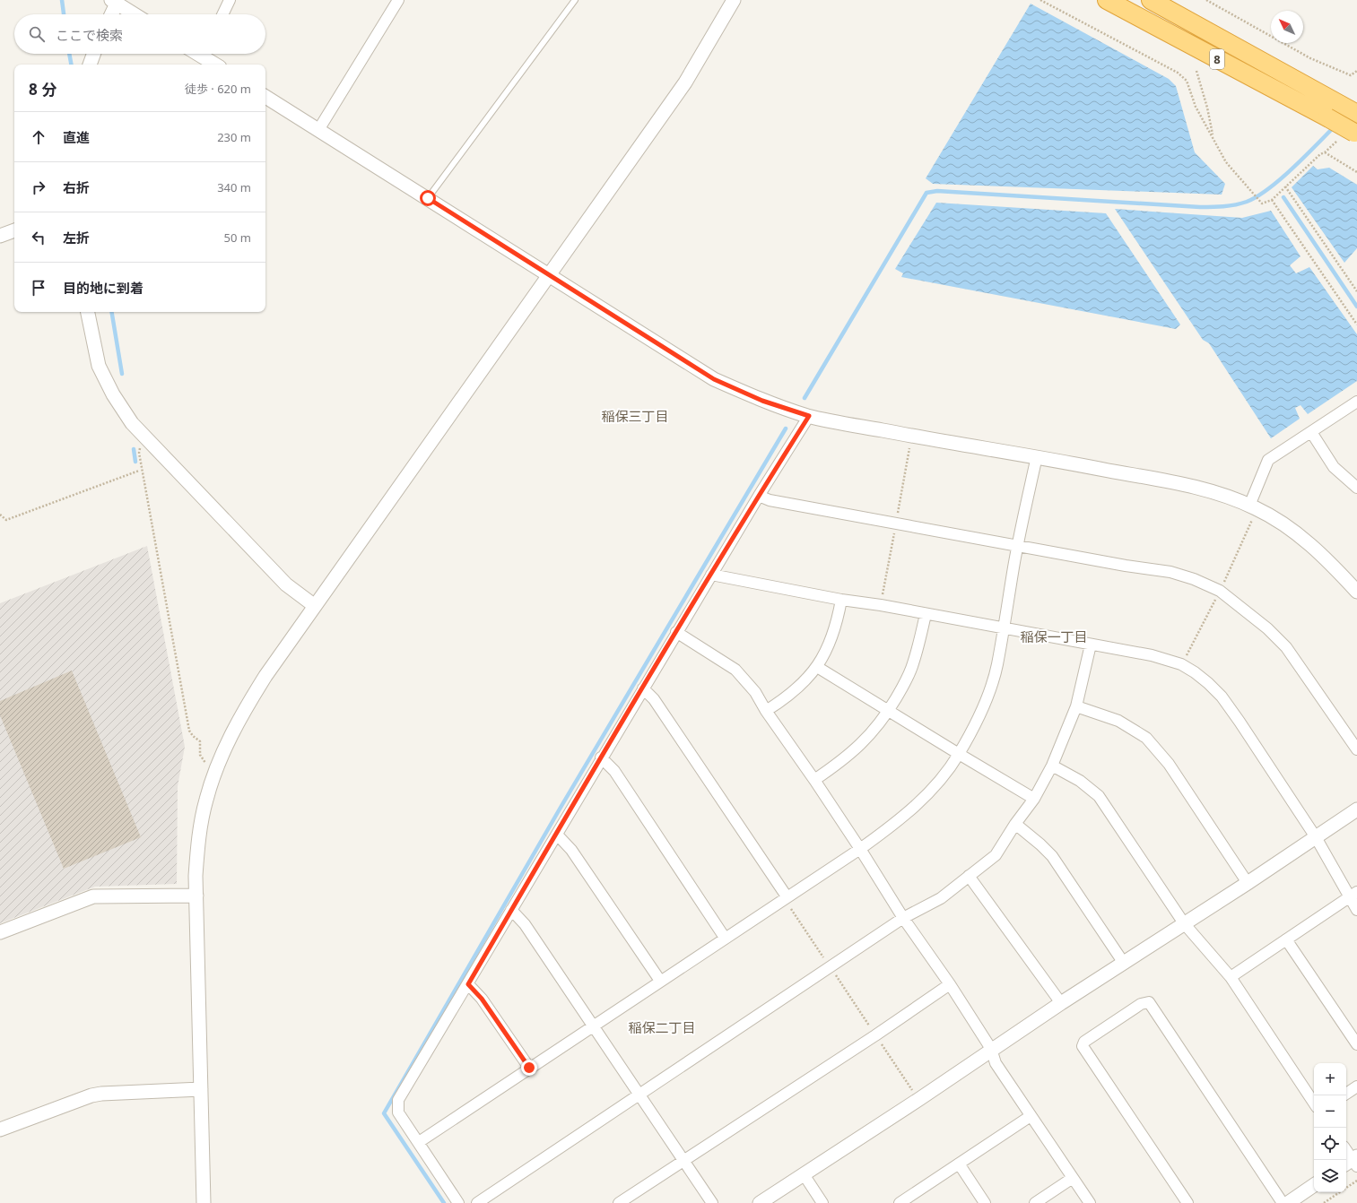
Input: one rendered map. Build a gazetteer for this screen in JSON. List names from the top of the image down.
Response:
{
  "streets": {
    "highway": ["8"]
  },
  "districts": ["稲保三丁目", "稲保一丁目", "稲保二丁目"],
  "north": "top left",
  "page": {
    "search": "ここで検索",
    "heading": ["8 分", "徒歩 · 620 m"],
    "list": [
      ["直進", "230 m"],
      ["右折", "340 m"],
      ["左折", "50 m"],
      "目的地に到着"
    ],
    "map_buttons": ["+", "−"]
  }
}
